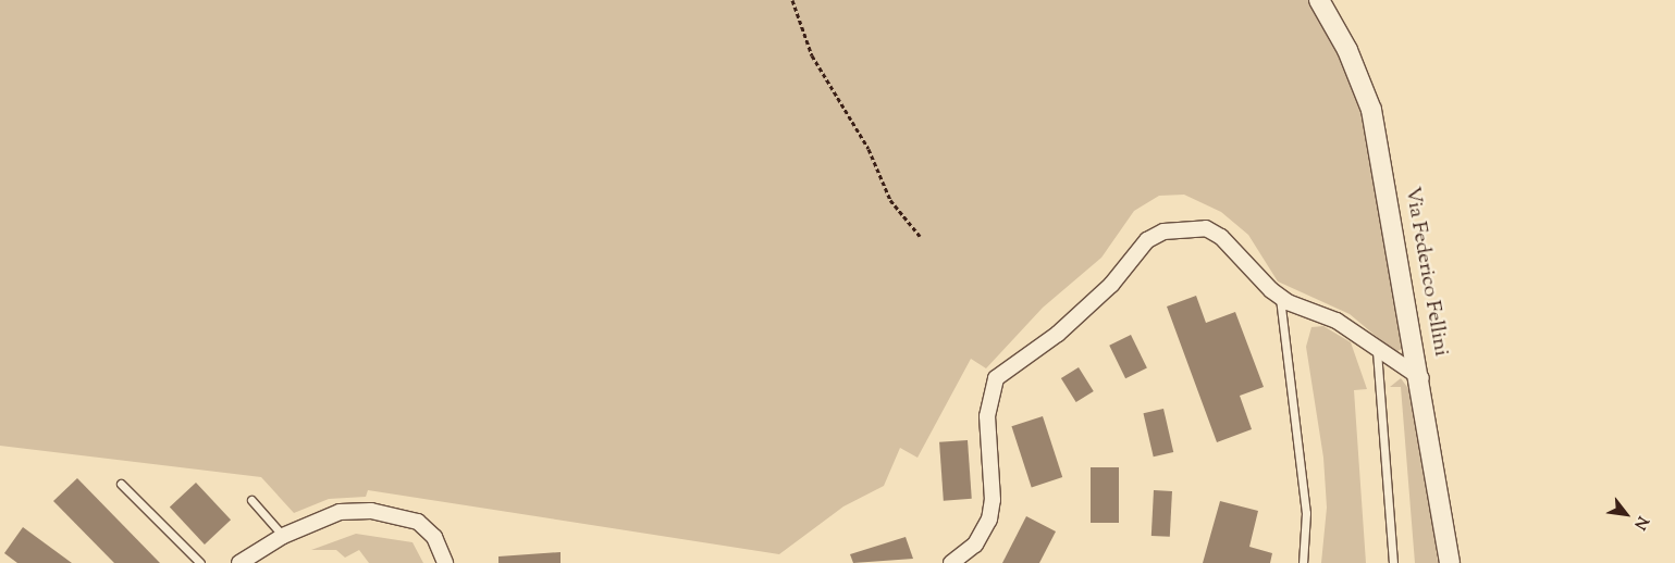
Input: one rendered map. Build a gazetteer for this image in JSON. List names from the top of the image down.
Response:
{
  "streets": {
    "street": ["Via Federico Fellini"]
  },
  "north": "bottom right"
}
